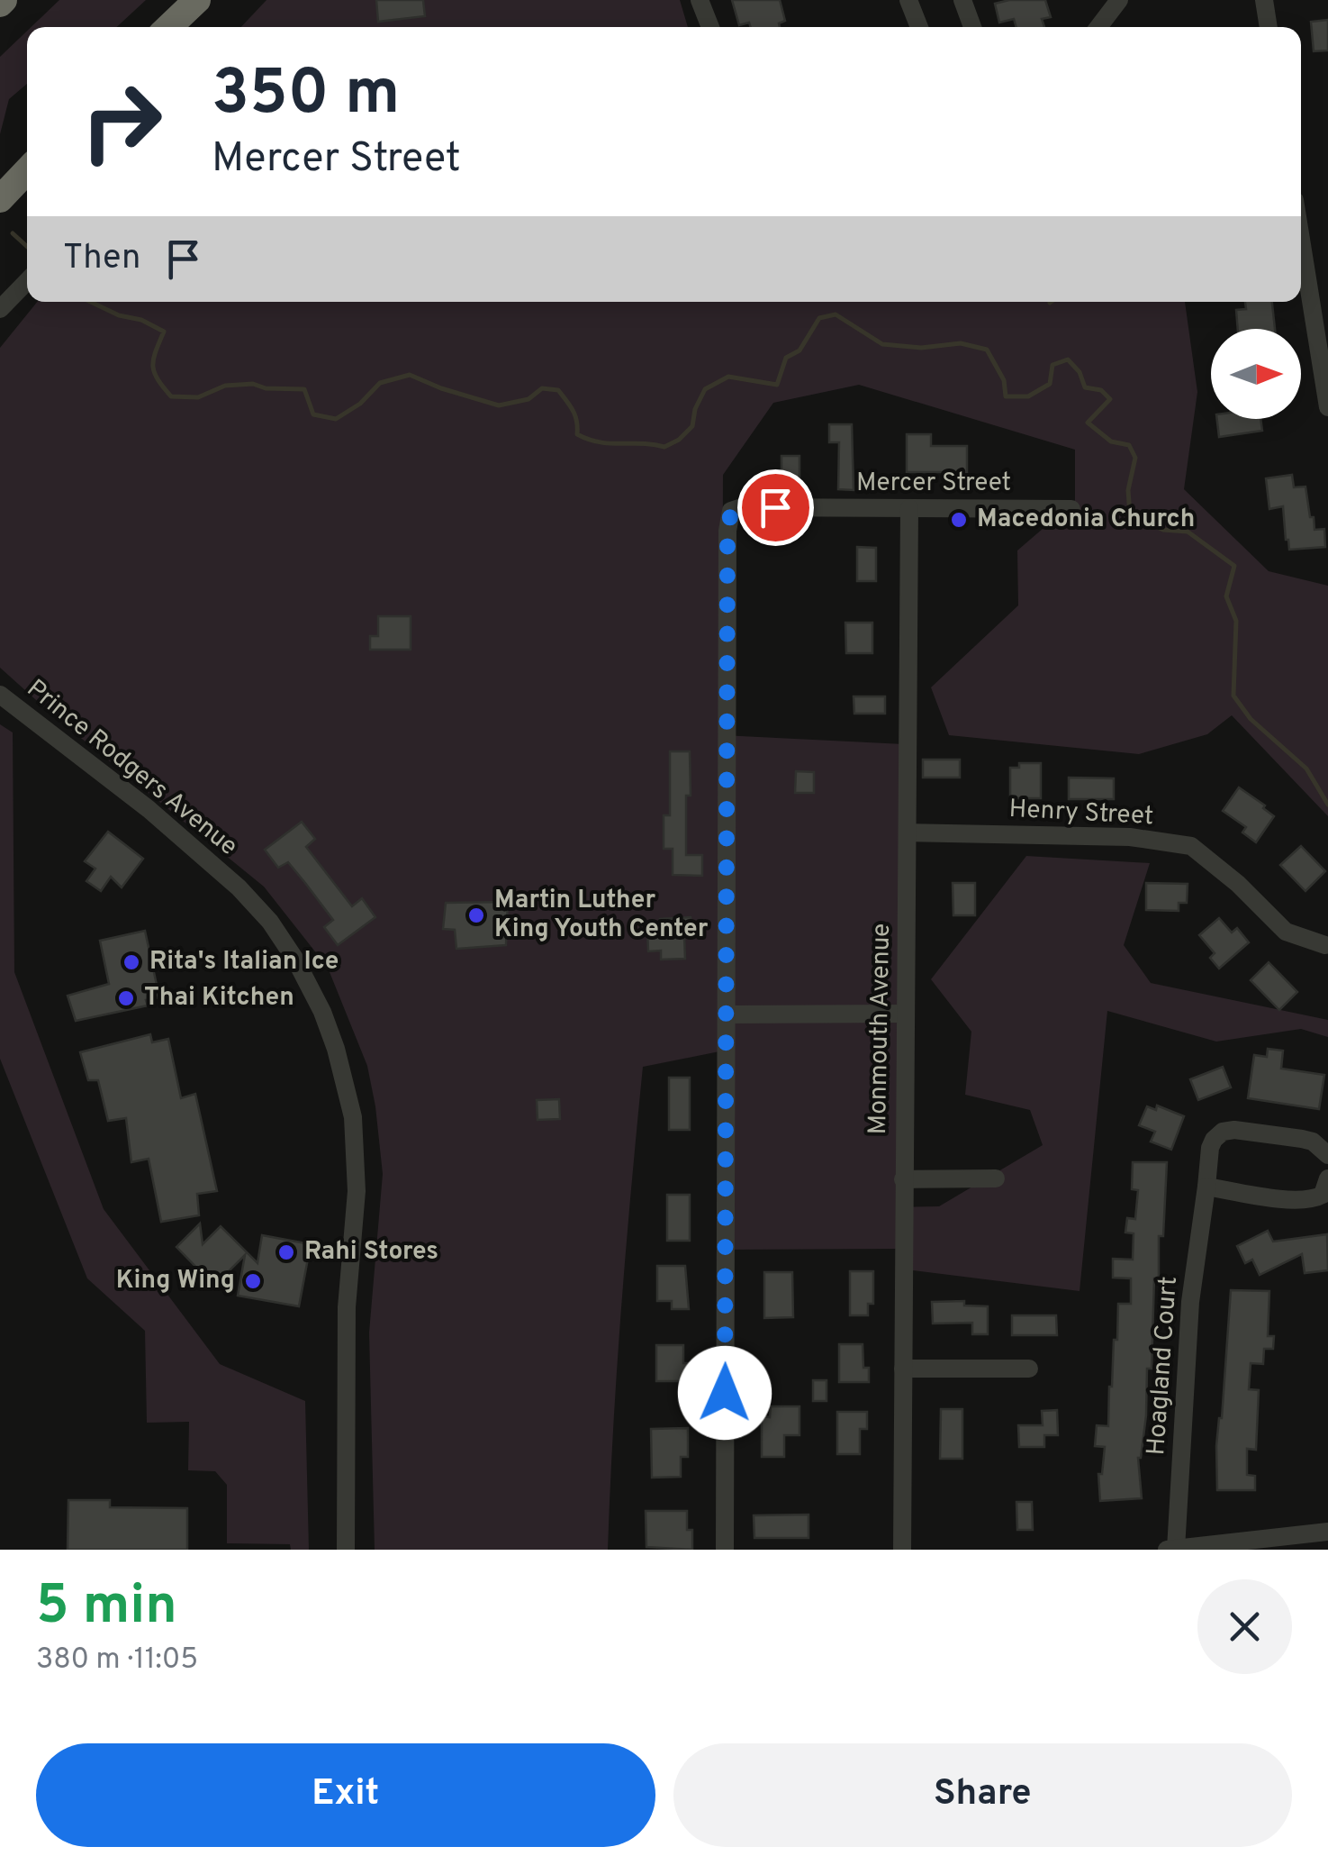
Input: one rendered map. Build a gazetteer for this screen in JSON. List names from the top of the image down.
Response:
{
  "streets": {
    "street": [
      "Mercer Street",
      "Prince Rodgers Avenue",
      "Henry Street",
      "Monmouth Avenue",
      "Hoagland Court"
    ]
  },
  "crossings": [
    ["Mercer Street", "Monmouth Avenue"],
    ["Henry Street", "Monmouth Avenue"]
  ],
  "places": [
    "Macedonia Church",
    "Martin Luther King Youth Center",
    "Rita's Italian Ice",
    "Thai Kitchen",
    "Rahi Stores",
    "King Wing"
  ],
  "north": "right",
  "page": {
    "turn": ["350 m", "Mercer Street"],
    "then": "Then",
    "heading": ["5 min", "380 m · 11:05"],
    "buttons": ["Exit", "Share"]
  }
}
